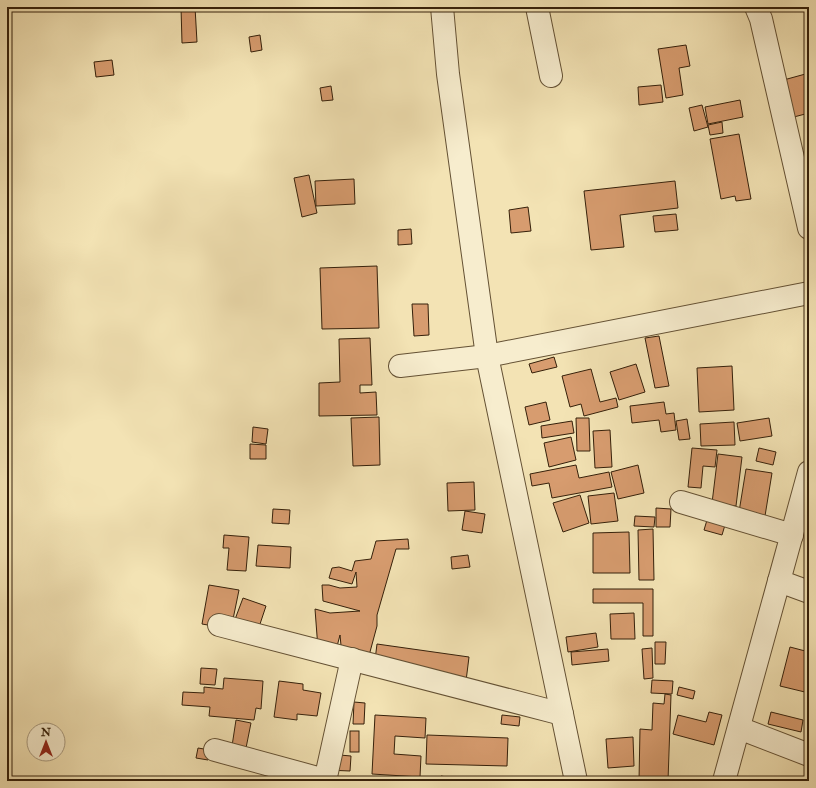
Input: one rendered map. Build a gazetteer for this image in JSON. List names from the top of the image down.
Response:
{
  "north": "top"
}
